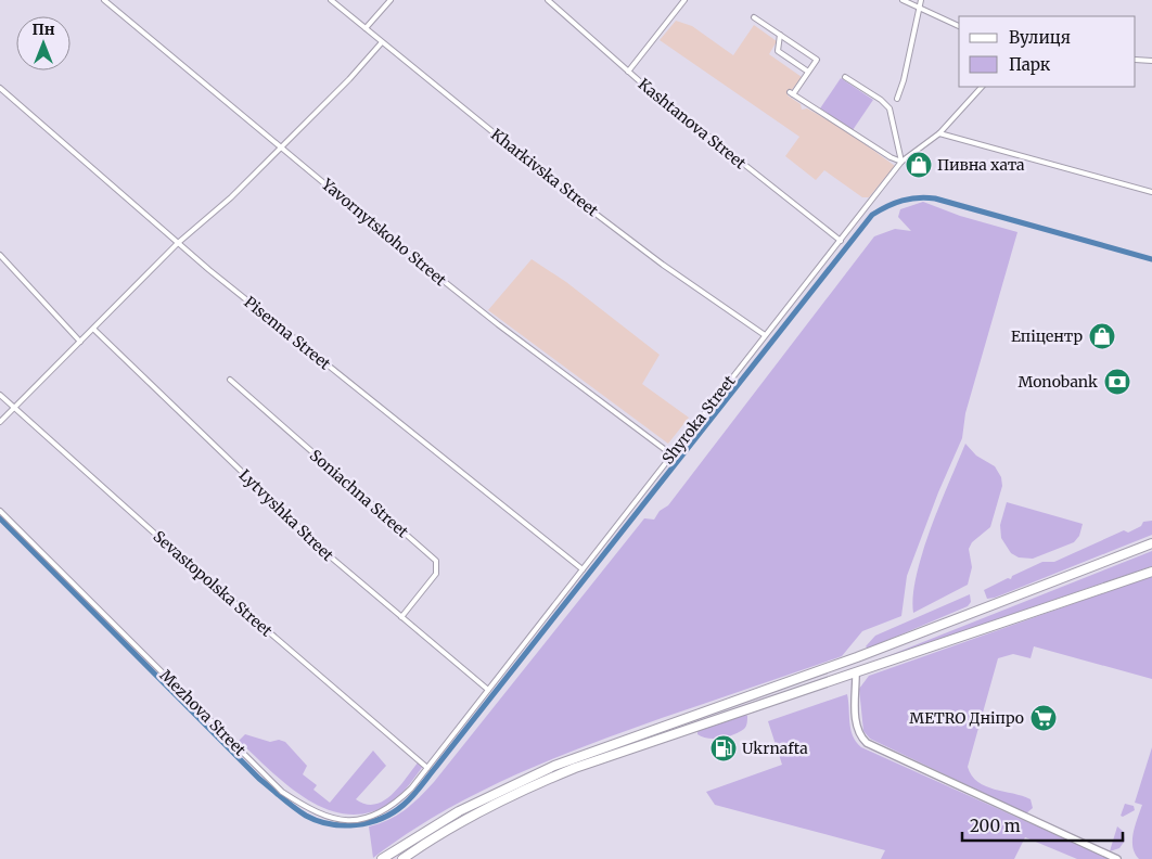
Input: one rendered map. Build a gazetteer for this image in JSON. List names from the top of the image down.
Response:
{
  "streets": {
    "street": [
      "Kashtanova Street",
      "Kharkivska Street",
      "Yavornytskoho Street",
      "Pisenna Street",
      "Shyroka Street",
      "Soniachna Street",
      "Lytvyshka Street",
      "Sevastopolska Street",
      "Mezhova Street"
    ]
  },
  "crossings": [
    ["Kashtanova Street", "Shyroka Street"],
    ["Kharkivska Street", "Shyroka Street"],
    ["Yavornytskoho Street", "Shyroka Street"],
    ["Pisenna Street", "Shyroka Street"],
    ["Shyroka Street", "Lytvyshka Street"],
    ["Shyroka Street", "Sevastopolska Street"],
    ["Shyroka Street", "Mezhova Street"],
    ["Soniachna Street", "Lytvyshka Street"],
    ["Sevastopolska Street", "Mezhova Street"]
  ],
  "places": {
    "shop": ["Пивна хата", "Епіцентр"],
    "bank": ["Monobank"],
    "supermarket": ["METRO Дніпро"],
    "fuel station": ["Ukrnafta"]
  },
  "legend": ["Вулиця", "Парк"],
  "scale_bar": "200 m",
  "north": "top"
}
